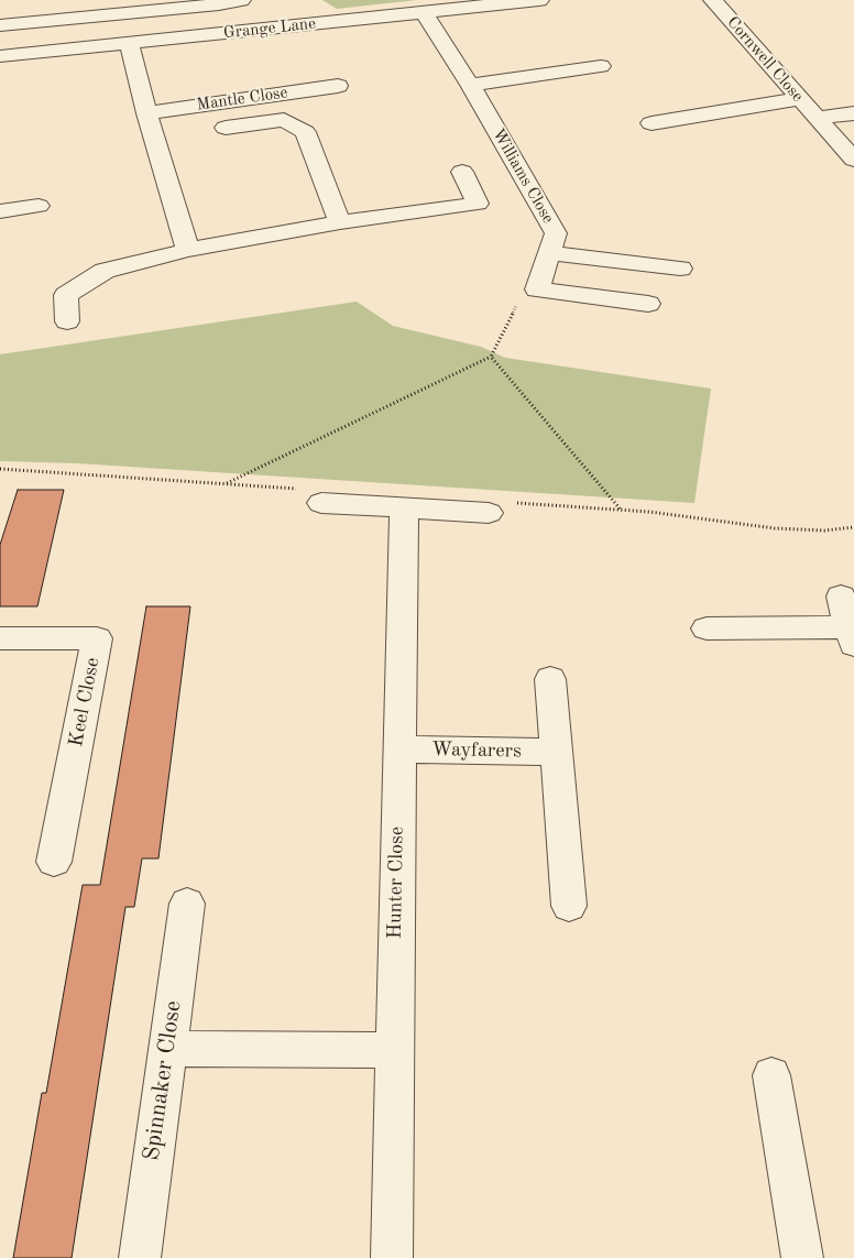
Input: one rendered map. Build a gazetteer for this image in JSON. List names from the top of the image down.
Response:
{
  "streets": {
    "street": [
      "Grange Lane",
      "Cornwell Close",
      "Mantle Close",
      "Williams Close",
      "Keel Close",
      "Wayfarers",
      "Hunter Close",
      "Spinnaker Close"
    ]
  },
  "crossings": [
    ["Grange Lane", "Williams Close"],
    ["Wayfarers", "Hunter Close"]
  ]
}
